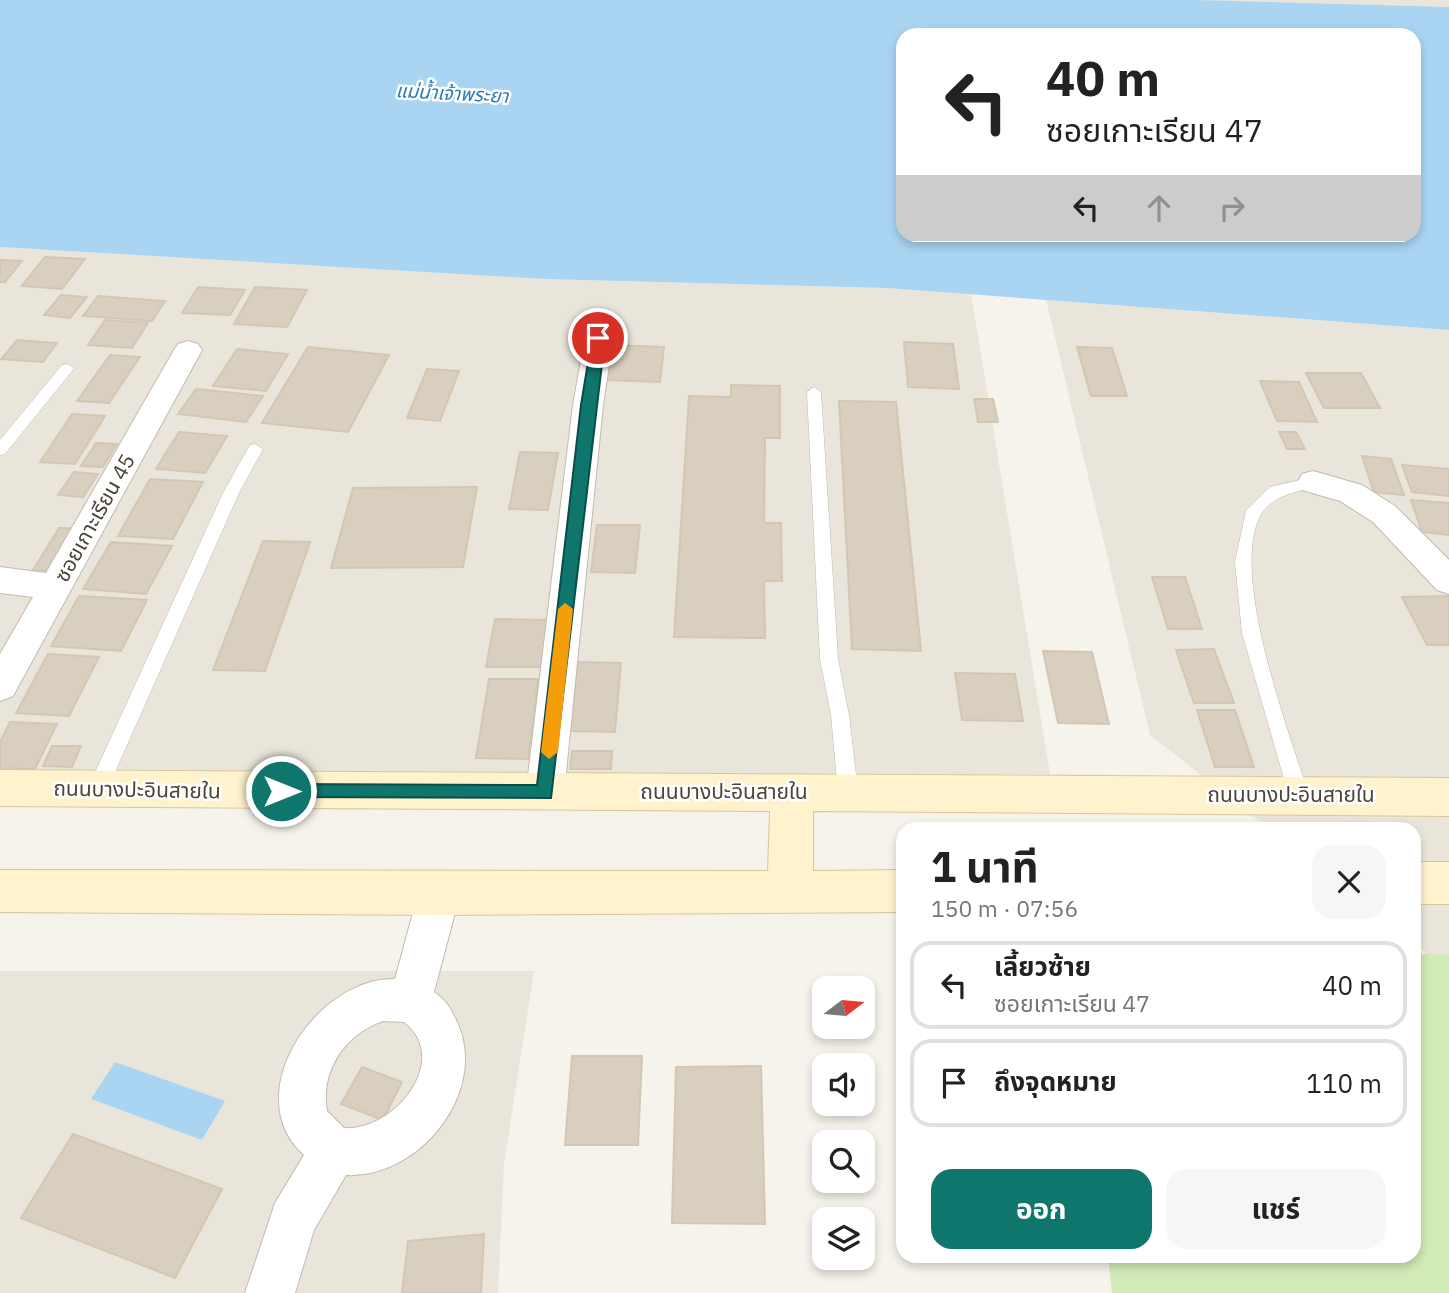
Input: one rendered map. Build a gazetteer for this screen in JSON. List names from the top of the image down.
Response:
{
  "streets": {
    "main road": ["ถนนบางปะอินสายใน"],
    "street": ["ซอยเกาะเรียน 45"]
  },
  "water": ["แม่น้ำเจ้าพระยา"],
  "north": "right",
  "page": {
    "turn": ["40 m", "ซอยเกาะเรียน 47"],
    "heading": ["1 นาที", "150 m · 07:56"],
    "list": [
      {
        "name": "เลี้ยวซ้าย",
        "note": "ซอยเกาะเรียน 47",
        "value": "40 m"
      },
      {
        "name": "ถึงจุดหมาย",
        "value": "110 m"
      }
    ],
    "buttons": ["ออก", "แชร์"]
  }
}
